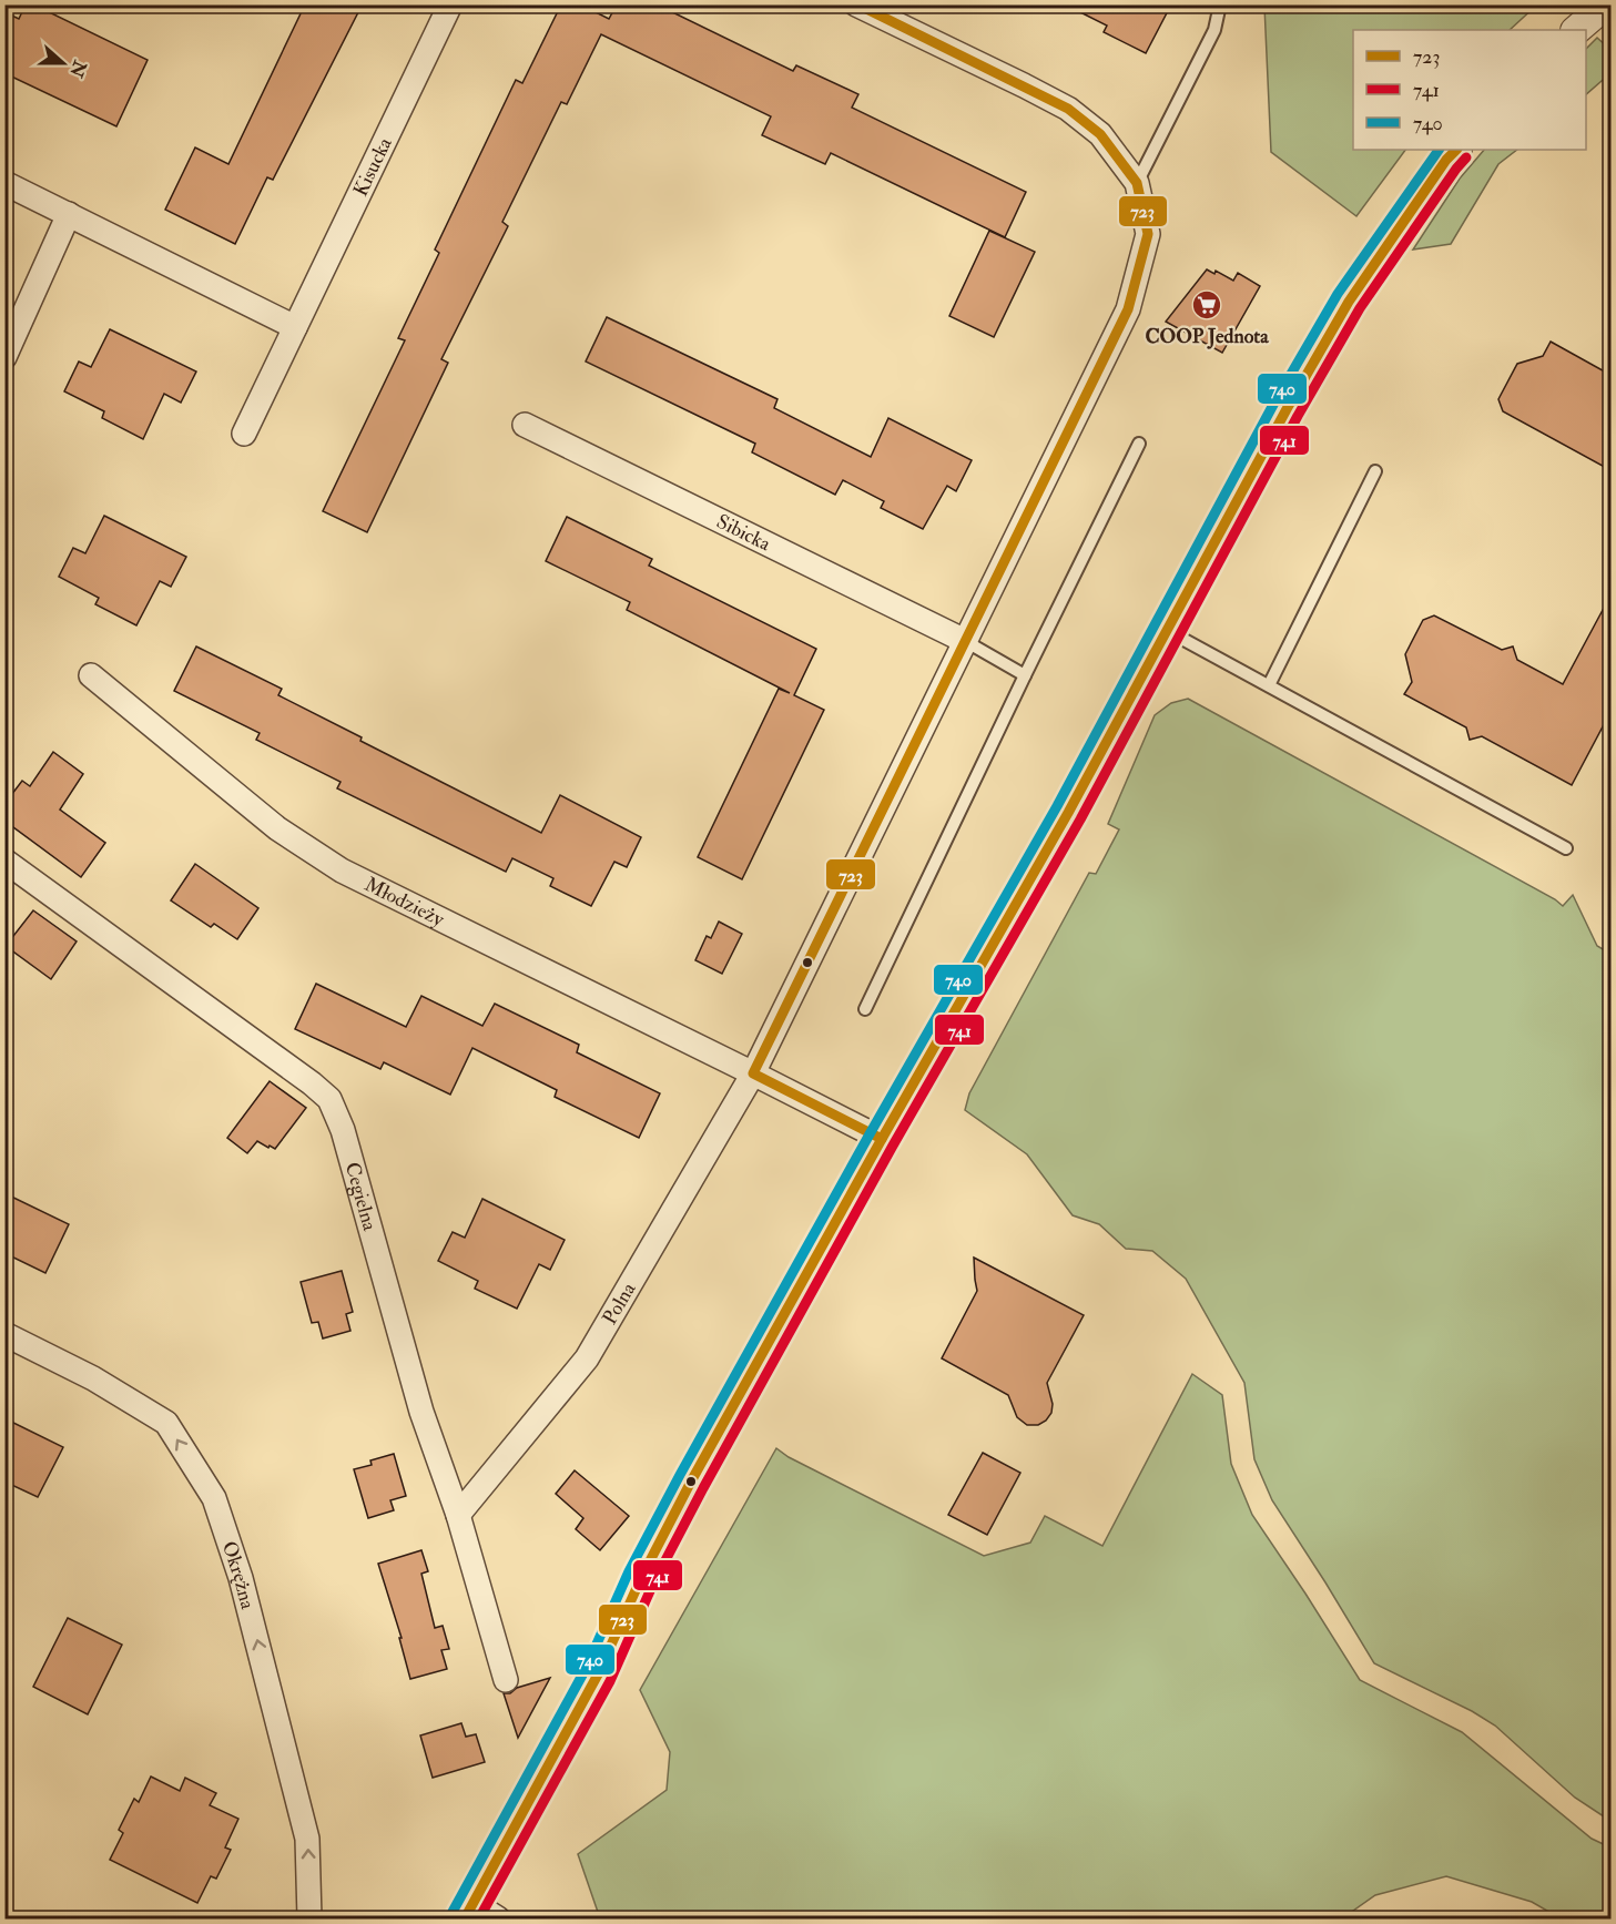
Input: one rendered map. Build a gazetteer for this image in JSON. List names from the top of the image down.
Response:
{
  "streets": {
    "street": [
      "Kisucka",
      "Sibicka",
      "Młodzieży",
      "Cegielna",
      "Polna",
      "Okrężna"
    ]
  },
  "crossings": [
    ["Sibicka", "Polna"],
    ["Młodzieży", "Polna"],
    ["Cegielna", "Polna"]
  ],
  "one_way": ["Okrężna"],
  "places": {
    "supermarket": ["COOP Jednota"]
  },
  "lines": ["transit line 723", "transit line 740", "transit line 741"],
  "legend": ["723", "741", "740"],
  "north": "right"
}
